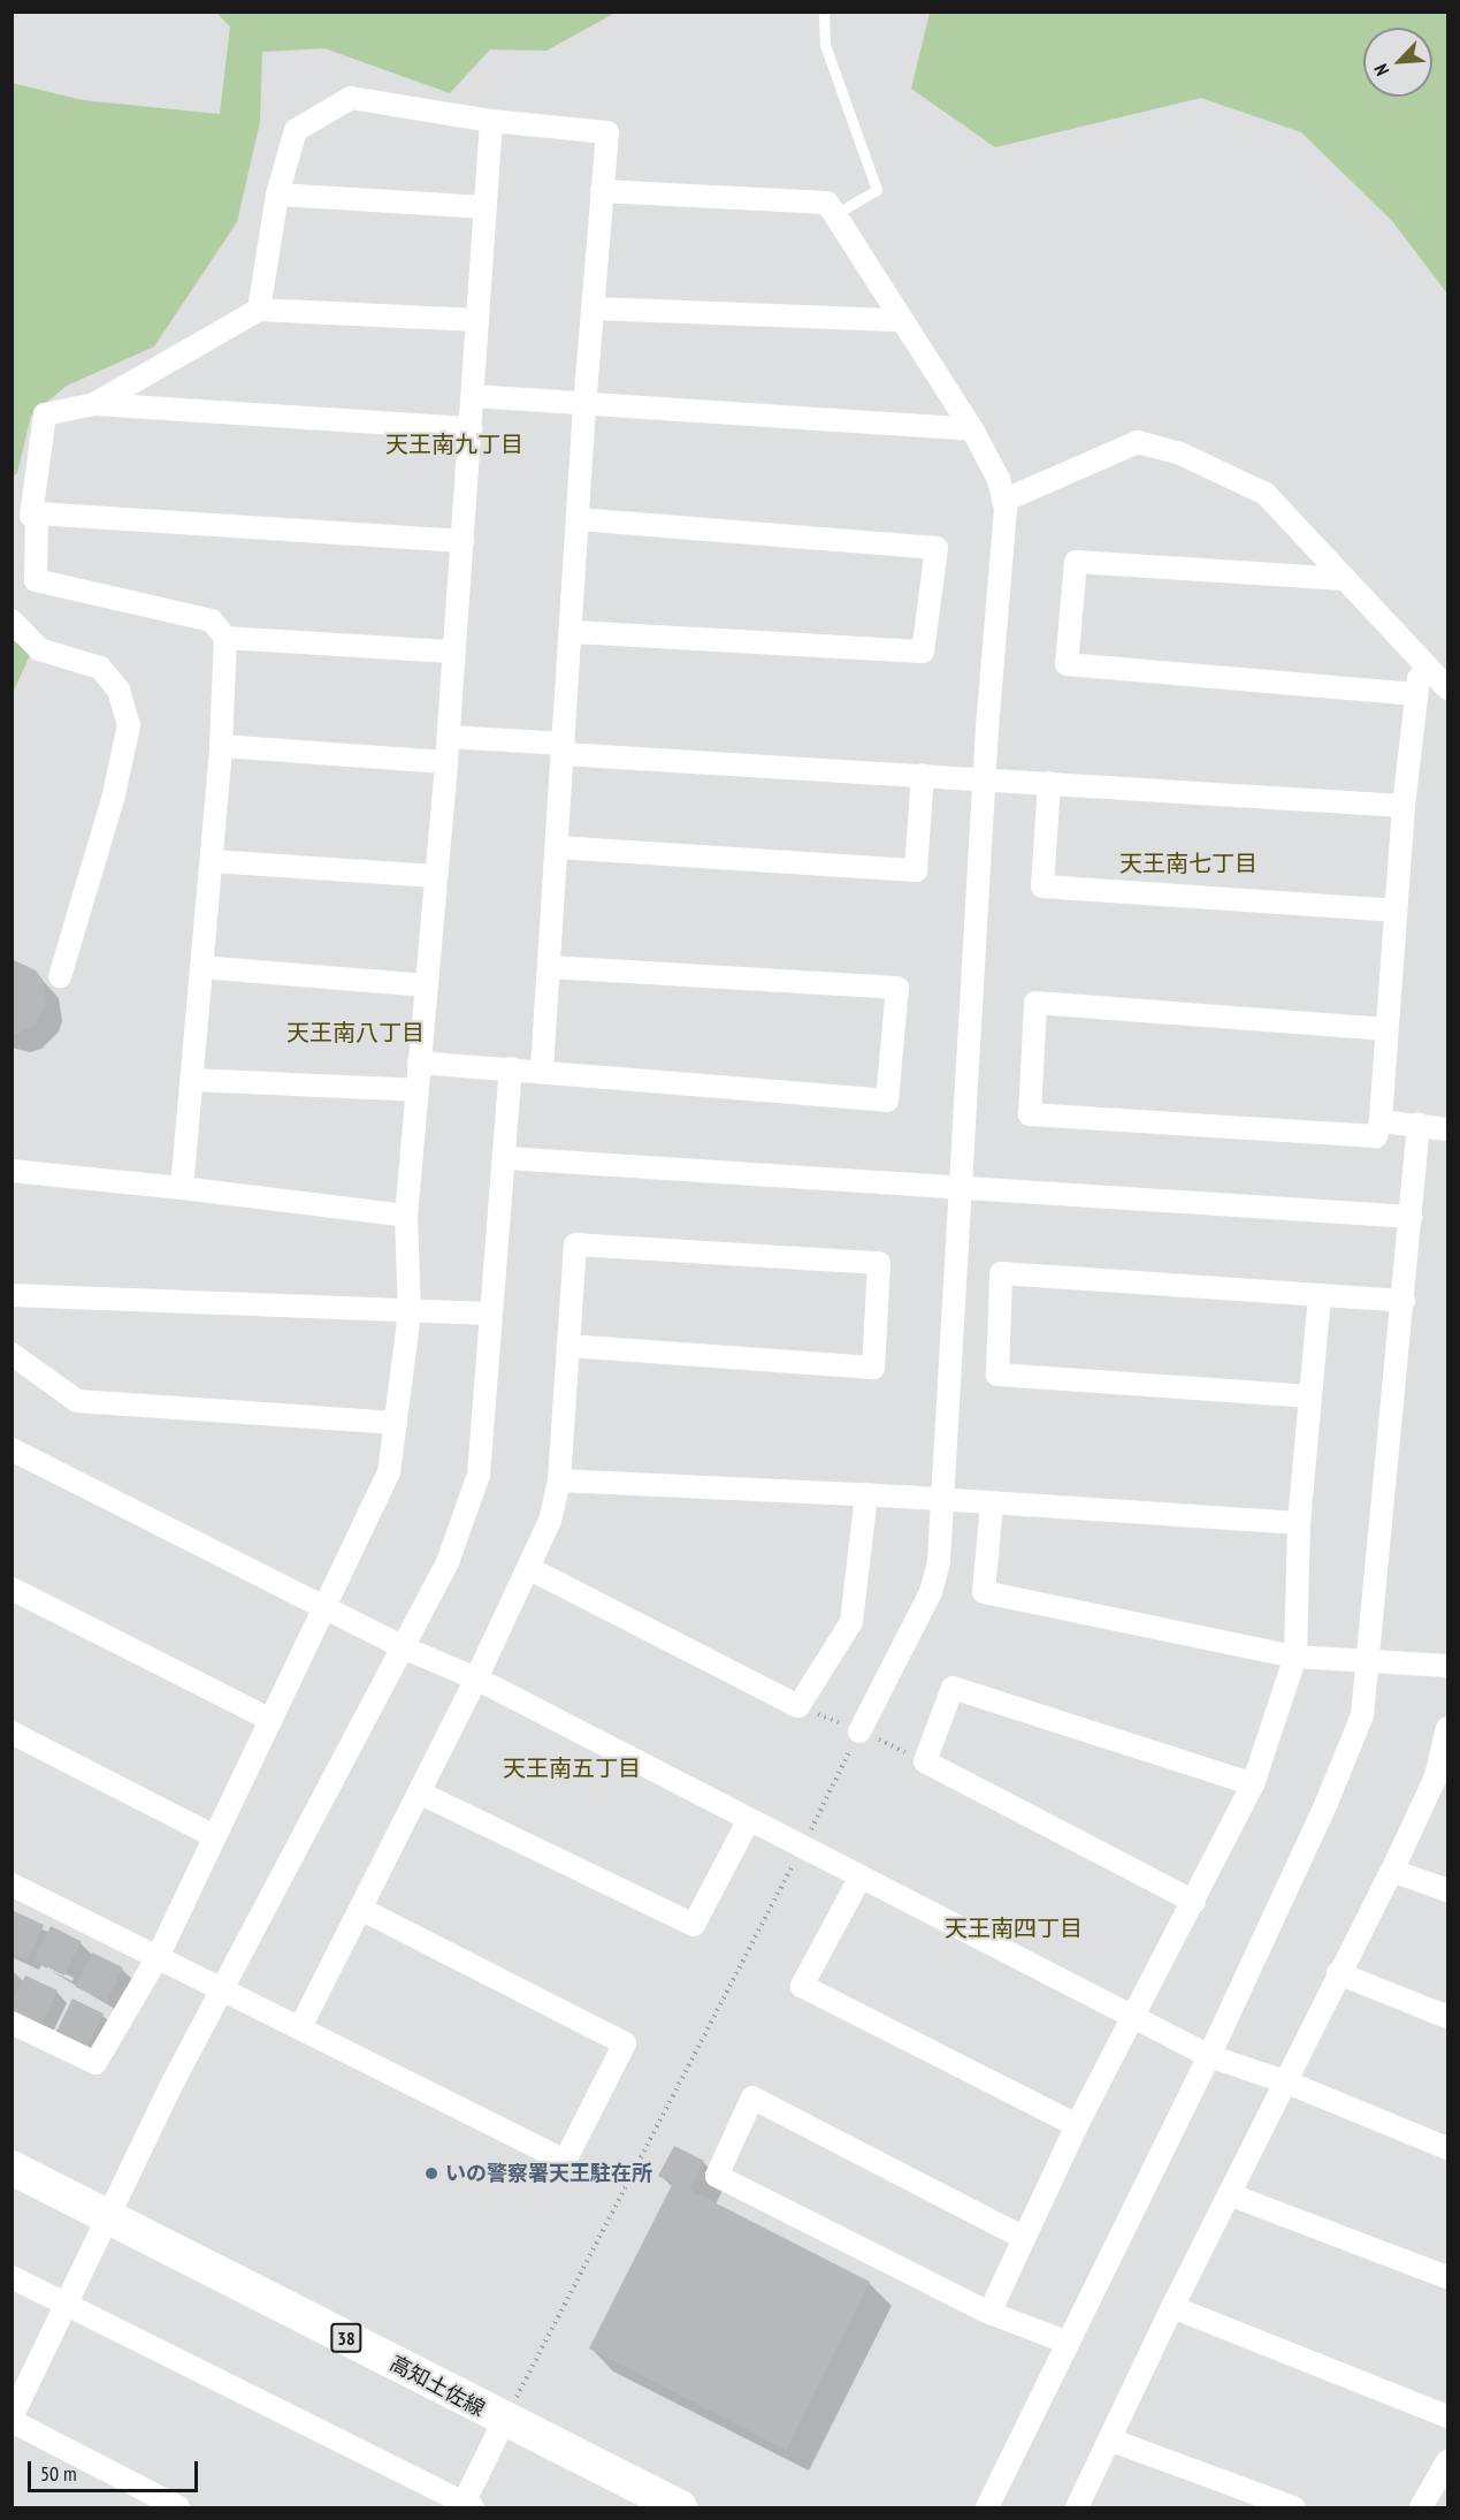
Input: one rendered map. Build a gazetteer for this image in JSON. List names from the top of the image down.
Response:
{
  "streets": {
    "main road": ["38", "高知土佐線"]
  },
  "districts": [
    "天王南九丁目",
    "天王南七丁目",
    "天王南八丁目",
    "天王南五丁目",
    "天王南四丁目"
  ],
  "places": ["いの警察署天王駐在所"],
  "scale_bar": "50 m",
  "north": "bottom left"
}
